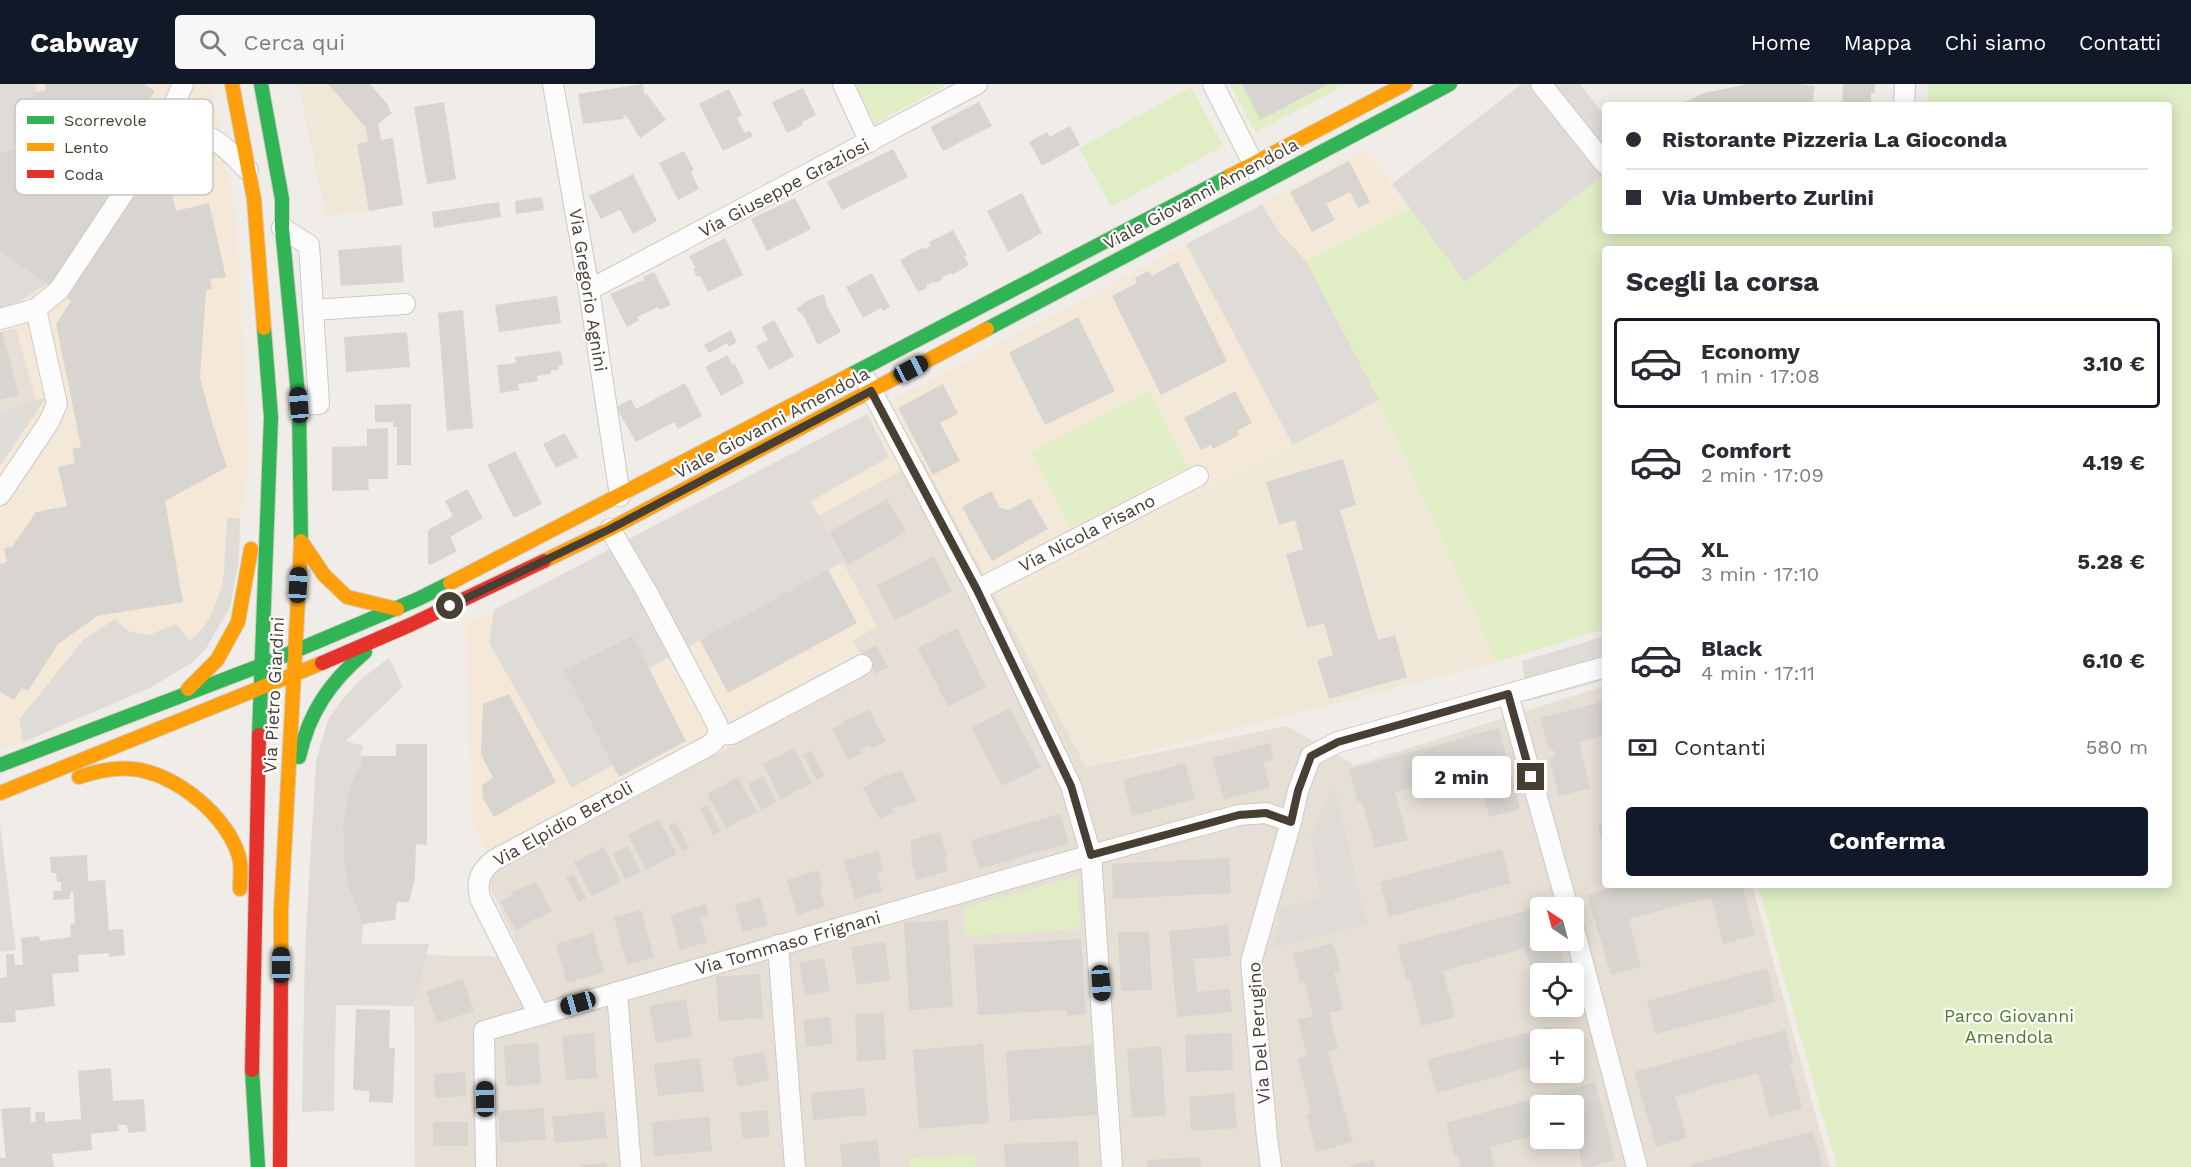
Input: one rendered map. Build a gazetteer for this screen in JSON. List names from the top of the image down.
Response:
{
  "streets": {
    "main road": ["Viale Giovanni Amendola", "Via Pietro Giardini"],
    "street": [
      "Via Giuseppe Graziosi",
      "Via Gregorio Agnini",
      "Via Nicola Pisano",
      "Via Elpidio Bertoli",
      "Via Tommaso Frignani",
      "Via Del Perugino"
    ]
  },
  "crossings": [
    ["Via Giuseppe Graziosi", "Via Gregorio Agnini"],
    ["Viale Giovanni Amendola", "Via Gregorio Agnini"],
    ["Viale Giovanni Amendola", "Via Pietro Giardini"],
    ["Via Elpidio Bertoli", "Via Tommaso Frignani"]
  ],
  "parks": ["Parco Giovanni Amendola"],
  "legend": ["Scorrevole", "Lento", "Coda"],
  "north": "top left",
  "page": {
    "header": "Cabway",
    "search": "Cerca qui",
    "nav": [
      "Home",
      "Mappa",
      "Chi siamo",
      "Contatti"
    ],
    "banner": ["Ristorante Pizzeria La Gioconda", "Via Umberto Zurlini"],
    "heading": "Scegli la corsa",
    "list": [
      {
        "name": "Economy",
        "note": "1 min · 17:08",
        "value": "3.10 €"
      },
      {
        "name": "Comfort",
        "note": "2 min · 17:09",
        "value": "4.19 €"
      },
      {
        "name": "XL",
        "note": "3 min · 17:10",
        "value": "5.28 €"
      },
      {
        "name": "Black",
        "note": "4 min · 17:11",
        "value": "6.10 €"
      }
    ],
    "pay": ["Contanti", "580 m"],
    "bubble": "2 min",
    "buttons": "Conferma",
    "map_buttons": ["+", "−"]
  }
}
